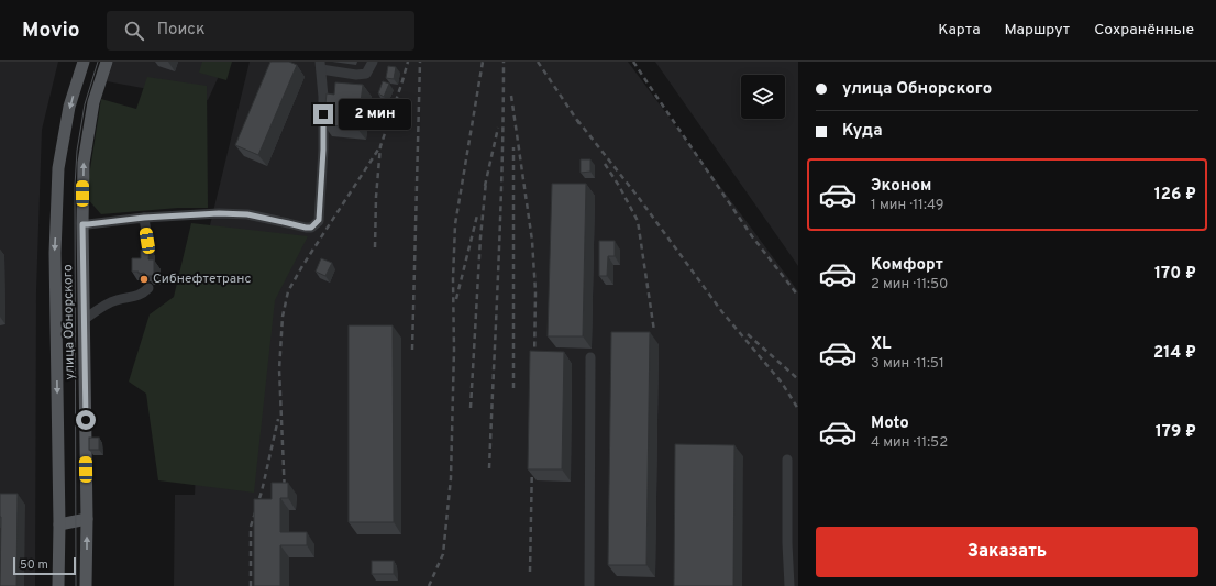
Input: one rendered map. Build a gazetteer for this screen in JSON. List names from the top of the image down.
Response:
{
  "streets": {
    "main road": ["улица Обнорского"]
  },
  "places": ["Сибнефтетранс"],
  "scale_bar": "50 m",
  "page": {
    "header": "Movio",
    "search": "Поиск",
    "nav": ["Карта", "Маршрут", "Сохранённые"],
    "banner": ["улица Обнорского", "Куда"],
    "bubble": "2 мин",
    "list": [
      {
        "name": "Эконом",
        "note": "1 мин · 11:49",
        "value": "126 ₽"
      },
      {
        "name": "Комфорт",
        "note": "2 мин · 11:50",
        "value": "170 ₽"
      },
      {
        "name": "XL",
        "note": "3 мин · 11:51",
        "value": "214 ₽"
      },
      {
        "name": "Moto",
        "note": "4 мин · 11:52",
        "value": "179 ₽"
      }
    ],
    "buttons": "Заказать",
    "scale": "50 m"
  }
}
